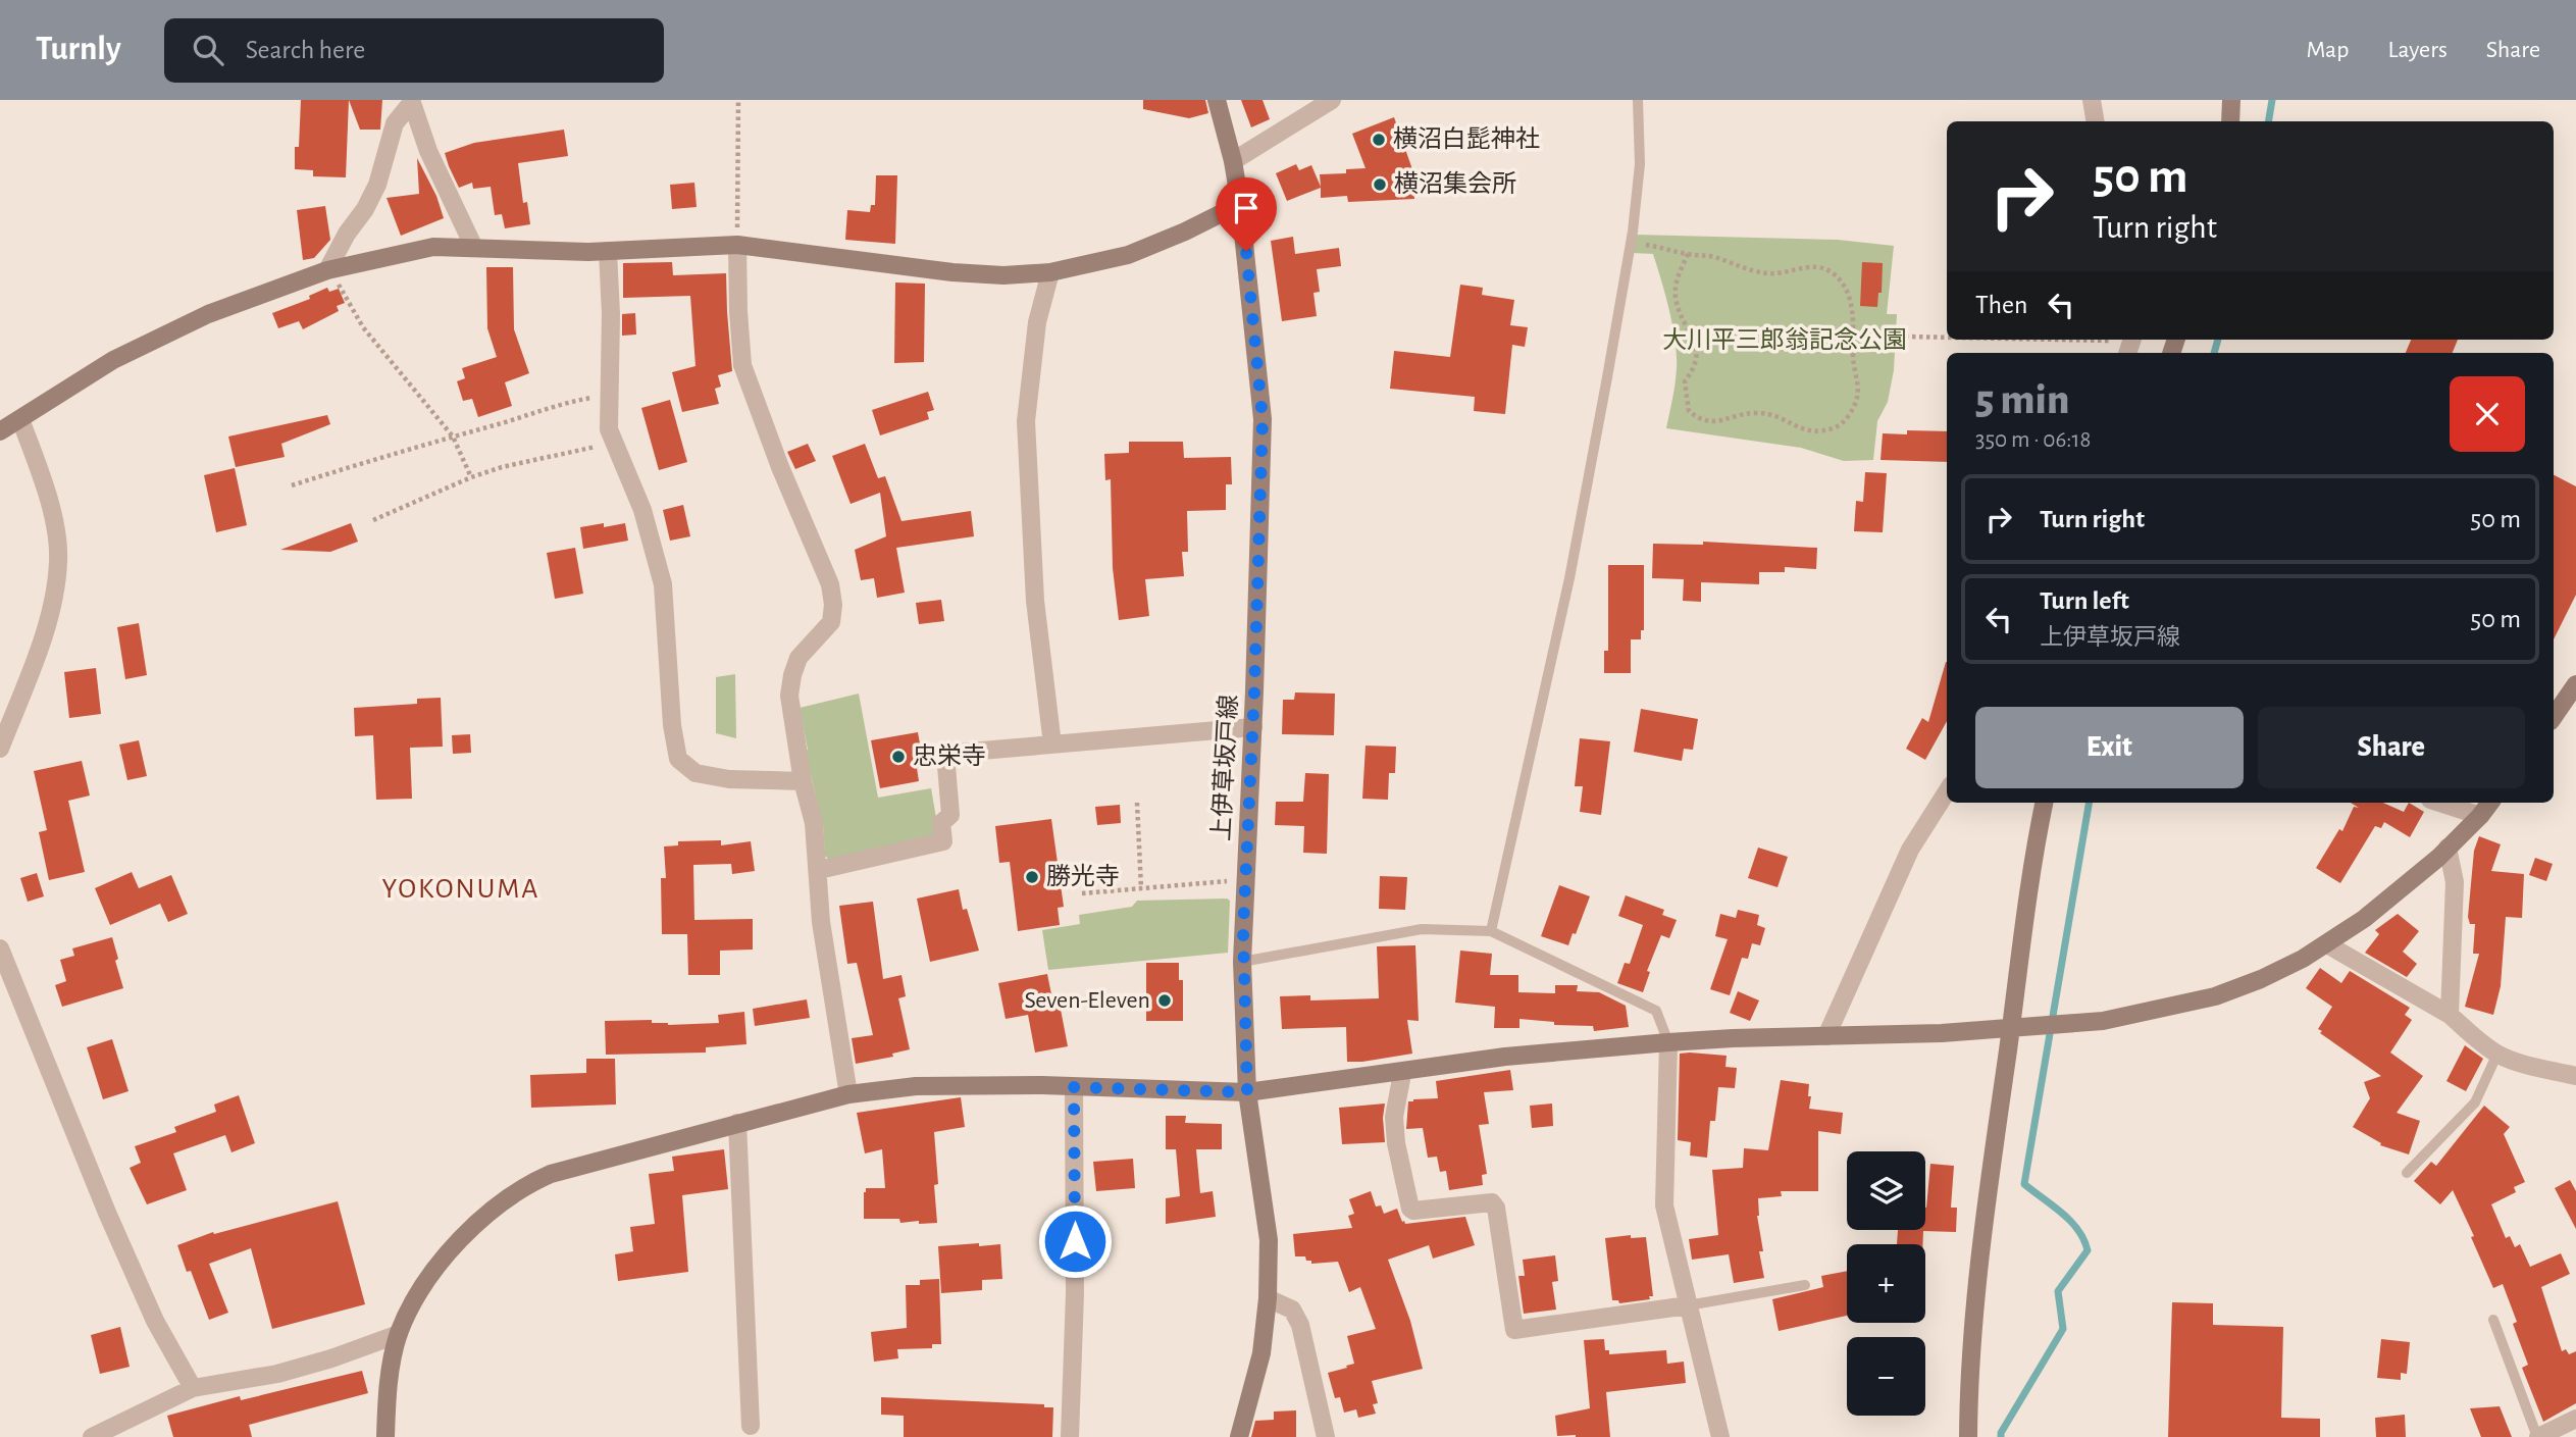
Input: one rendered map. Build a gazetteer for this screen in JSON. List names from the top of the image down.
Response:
{
  "streets": {
    "street": ["上伊草坂戸線"]
  },
  "districts": ["YOKONUMA"],
  "parks": ["大川平三郎翁記念公園"],
  "places": [
    "横沼白髭神社",
    "横沼集会所",
    "忠栄寺",
    "勝光寺",
    "Seven-Eleven"
  ],
  "page": {
    "header": "Turnly",
    "search": "Search here",
    "nav": ["Map", "Layers", "Share"],
    "turn": ["50 m", "Turn right"],
    "then": "Then",
    "heading": ["5 min", "350 m · 06:18"],
    "list": [
      {
        "name": "Turn right",
        "value": "50 m"
      },
      {
        "name": "Turn left",
        "note": "上伊草坂戸線",
        "value": "50 m"
      }
    ],
    "buttons": ["Exit", "Share"],
    "map_buttons": ["+", "−"]
  }
}
